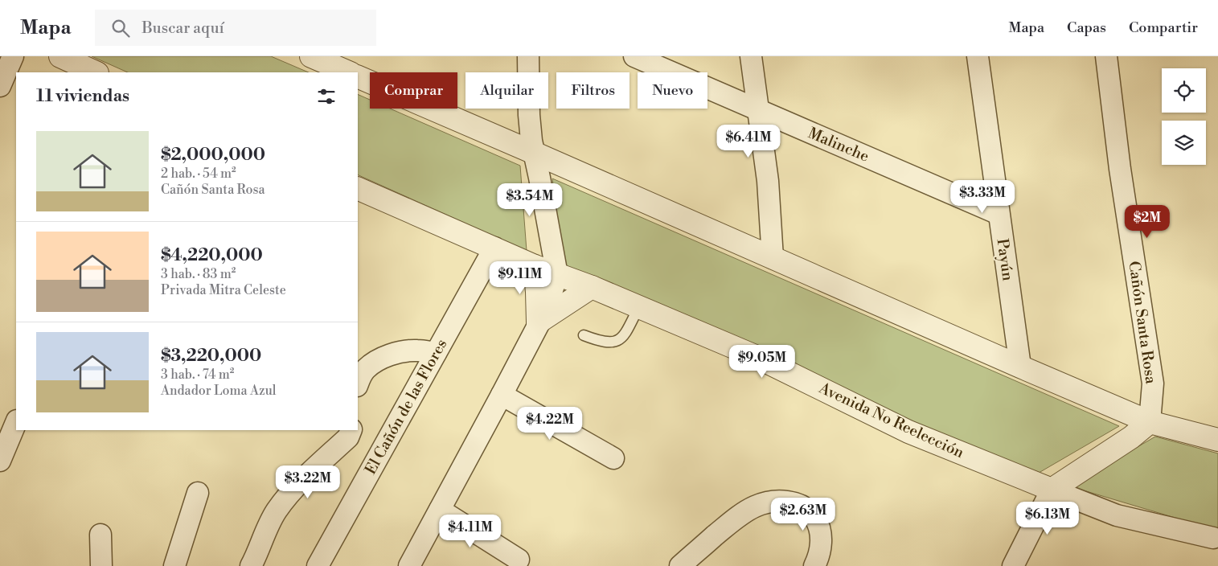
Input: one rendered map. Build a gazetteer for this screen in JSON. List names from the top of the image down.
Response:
{
  "streets": {
    "street": [
      "Malinche",
      "Payún",
      "Cañón Santa Rosa",
      "El Cañón de las Flores",
      "Avenida No Reelección"
    ]
  },
  "crossings": [
    ["Malinche", "Payún"],
    ["El Cañón de las Flores", "Avenida No Reelección"]
  ],
  "page": {
    "header": "Mapa",
    "search": "Buscar aquí",
    "nav": ["Mapa", "Capas", "Compartir"],
    "chip": [
      "Comprar",
      "Alquilar",
      "Filtros",
      "Nuevo"
    ],
    "heading": "11 viviendas",
    "list": [
      {
        "name": "$2,000,000",
        "note": "2 hab. · 54 m² · Cañón Santa Rosa"
      },
      {
        "name": "$4,220,000",
        "note": "3 hab. · 83 m² · Privada Mitra Celeste"
      },
      {
        "name": "$3,220,000",
        "note": "3 hab. · 74 m² · Andador Loma Azul"
      }
    ],
    "price": [
      "$6.41M",
      "$3.33M",
      "$3.54M",
      "$2M",
      "$9.11M",
      "$9.05M",
      "$4.22M",
      "$3.22M",
      "$2.63M",
      "$6.13M",
      "$4.11M"
    ]
  }
}
